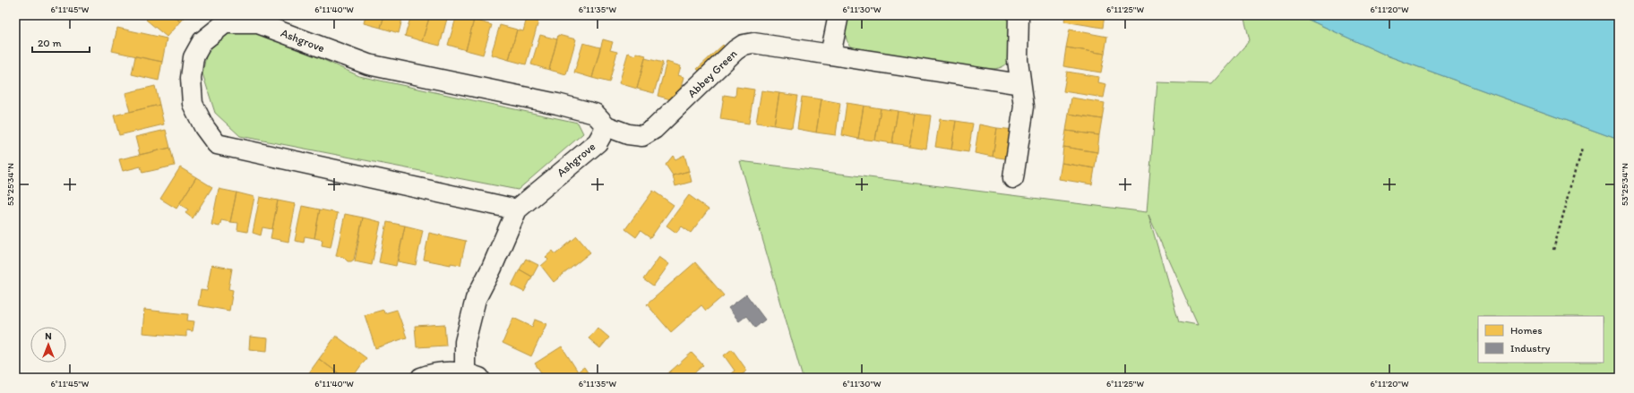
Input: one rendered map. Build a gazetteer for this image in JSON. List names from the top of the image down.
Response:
{
  "streets": {
    "street": ["Ashgrove", "Abbey Green"]
  },
  "crossings": [
    ["Ashgrove", "Abbey Green"]
  ],
  "legend": ["Homes", "Industry"],
  "scale_bar": "20 m",
  "north": "top",
  "coordinates": [
    "6°11'45\"W",
    "6°11'40\"W",
    "6°11'35\"W",
    "6°11'30\"W",
    "6°11'25\"W",
    "6°11'20\"W",
    "53°25'34\"N"
  ]
}
